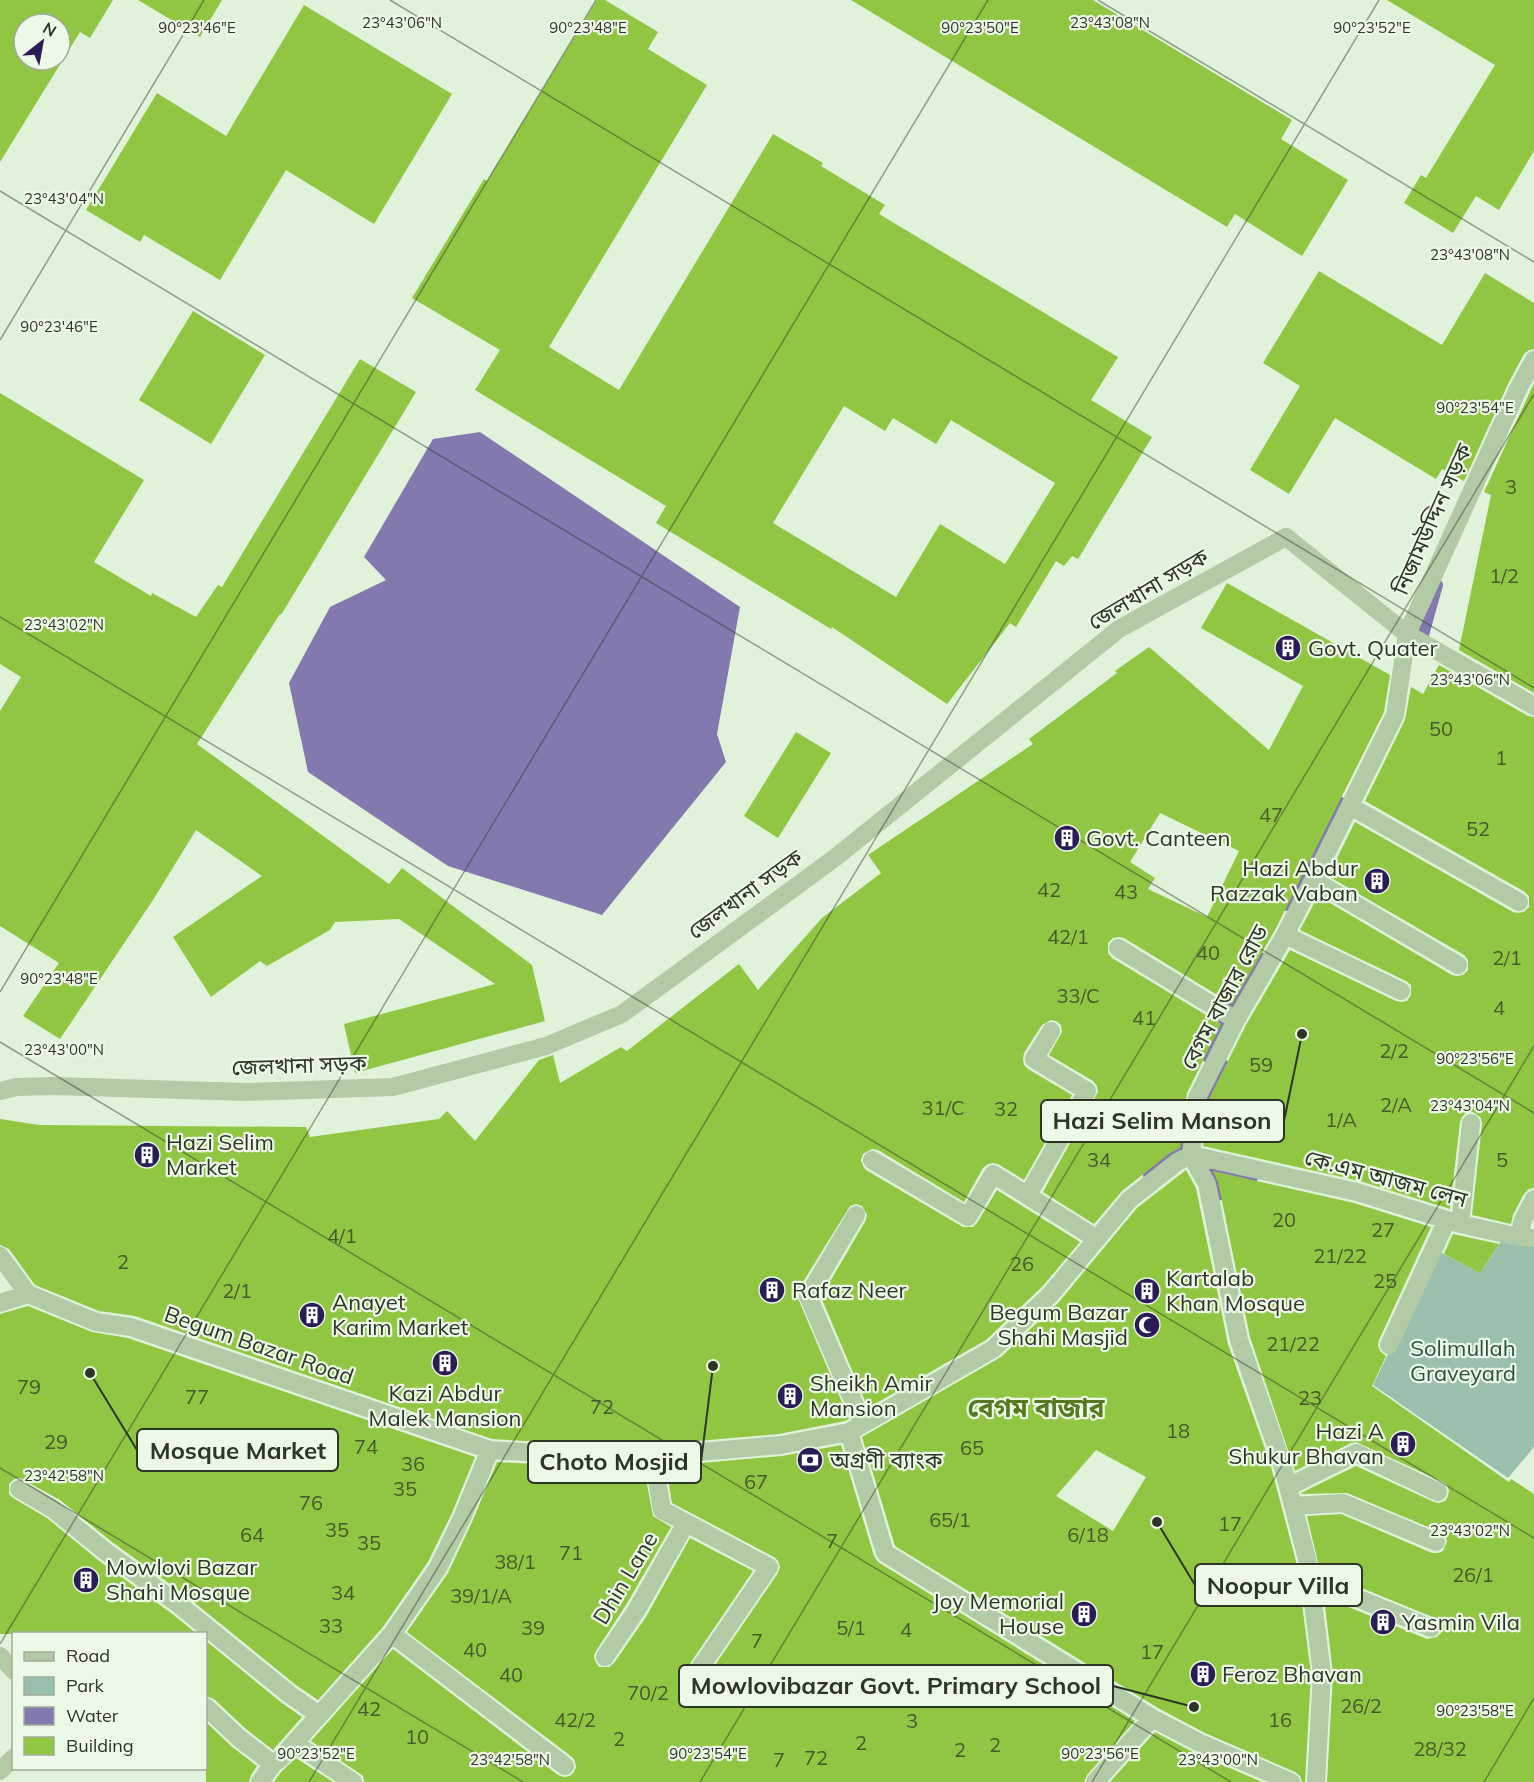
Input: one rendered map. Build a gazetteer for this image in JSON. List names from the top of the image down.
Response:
{
  "streets": {
    "street": [
      "নিজামউদ্দিন সড়ক",
      "জেলখানা সড়ক",
      "বেগম বাজার রোড",
      "কে.এম আজম লেন",
      "Begum Bazar Road",
      "Dhin Lane"
    ]
  },
  "crossings": [
    ["নিজামউদ্দিন সড়ক", "জেলখানা সড়ক"],
    ["নিজামউদ্দিন সড়ক", "বেগম বাজার রোড"],
    ["জেলখানা সড়ক", "বেগম বাজার রোড"],
    ["বেগম বাজার রোড", "কে.এম আজম লেন"],
    ["বেগম বাজার রোড", "Begum Bazar Road"],
    ["কে.এম আজম লেন", "Begum Bazar Road"],
    ["Begum Bazar Road", "Dhin Lane"]
  ],
  "districts": ["বেগম বাজার"],
  "parks": ["Solimullah Graveyard"],
  "places": {
    "building": [
      "Govt. Quater",
      "Govt. Canteen",
      "Hazi Abdur Razzak Vaban",
      "Hazi Selim Market",
      "Rafaz Neer",
      "Kartalab Khan Mosque",
      "Anayet Karim Market",
      "Kazi Abdur Malek Mansion",
      "Sheikh Amir Mansion",
      "Hazi A Shukur Bhavan",
      "Mowlovi Bazar Shahi Mosque",
      "Joy Memorial House",
      "Yasmin Vila",
      "Feroz Bhavan"
    ],
    "other": [
      "Hazi Selim Manson",
      "Choto Mosjid",
      "Mosque Market",
      "Noopur Villa",
      "Mowlovibazar Govt. Primary School"
    ],
    "mosque": ["Begum Bazar Shahi Masjid"],
    "bank": ["অগ্রণী ব্যাংক"]
  },
  "house_numbers": [
    "3",
    "1/2",
    "50",
    "1",
    "47",
    "52",
    "42",
    "43",
    "42/1",
    "40",
    "2/1",
    "33/C",
    "4",
    "41",
    "2/2",
    "59",
    "2/A",
    "31/C",
    "32",
    "1/A",
    "34",
    "5",
    "20",
    "27",
    "4/1",
    "21/22",
    "2",
    "26",
    "25",
    "2/1",
    "21/22",
    "79",
    "77",
    "23",
    "72",
    "18",
    "29",
    "74",
    "65",
    "36",
    "67",
    "35",
    "76",
    "65/1",
    "17",
    "35",
    "64",
    "6/18",
    "7",
    "35",
    "71",
    "38/1",
    "26/1",
    "34",
    "39/1/A",
    "33",
    "39",
    "5/1",
    "4",
    "7",
    "40",
    "17",
    "40",
    "70/2",
    "26/2",
    "42",
    "42/2",
    "16",
    "3",
    "10",
    "2",
    "2",
    "2",
    "28/32",
    "2",
    "72",
    "7"
  ],
  "legend": [
    "Road",
    "Park",
    "Water",
    "Building"
  ],
  "north": "top right",
  "coordinates": [
    "23°43'06\"N",
    "23°43'08\"N",
    "90°23'46\"E",
    "90°23'48\"E",
    "90°23'50\"E",
    "90°23'52\"E",
    "23°43'04\"N",
    "90°23'54\"E",
    "23°43'02\"N",
    "23°43'00\"N",
    "90°23'56\"E",
    "23°42'58\"N",
    "90°23'58\"E"
  ]
}
